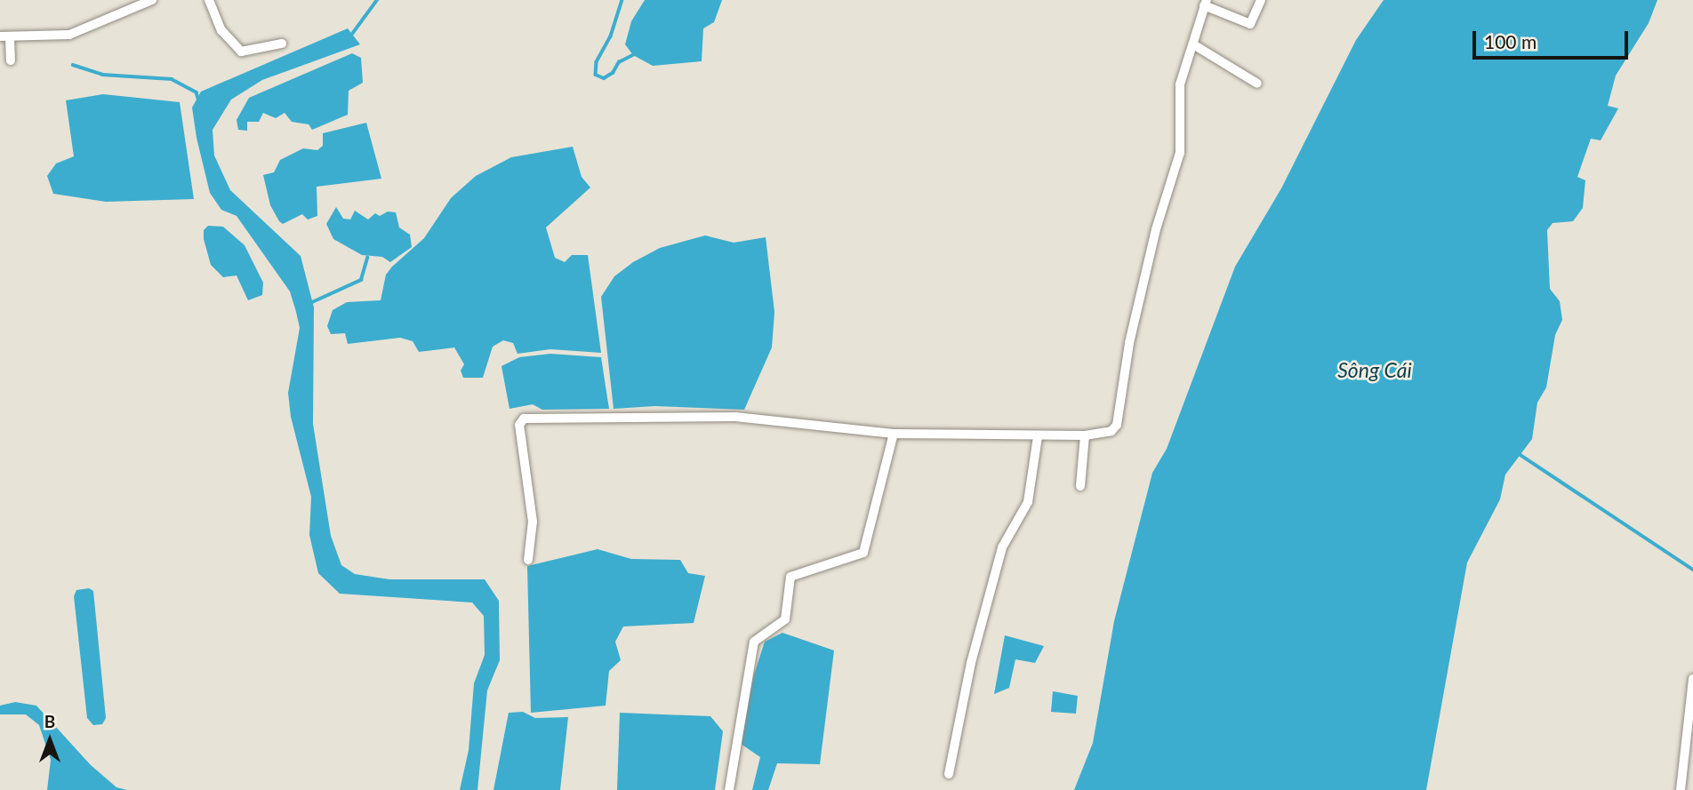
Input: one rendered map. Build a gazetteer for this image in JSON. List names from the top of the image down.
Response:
{
  "water": ["Sông Cái"],
  "scale_bar": "100 m",
  "north": "top"
}
